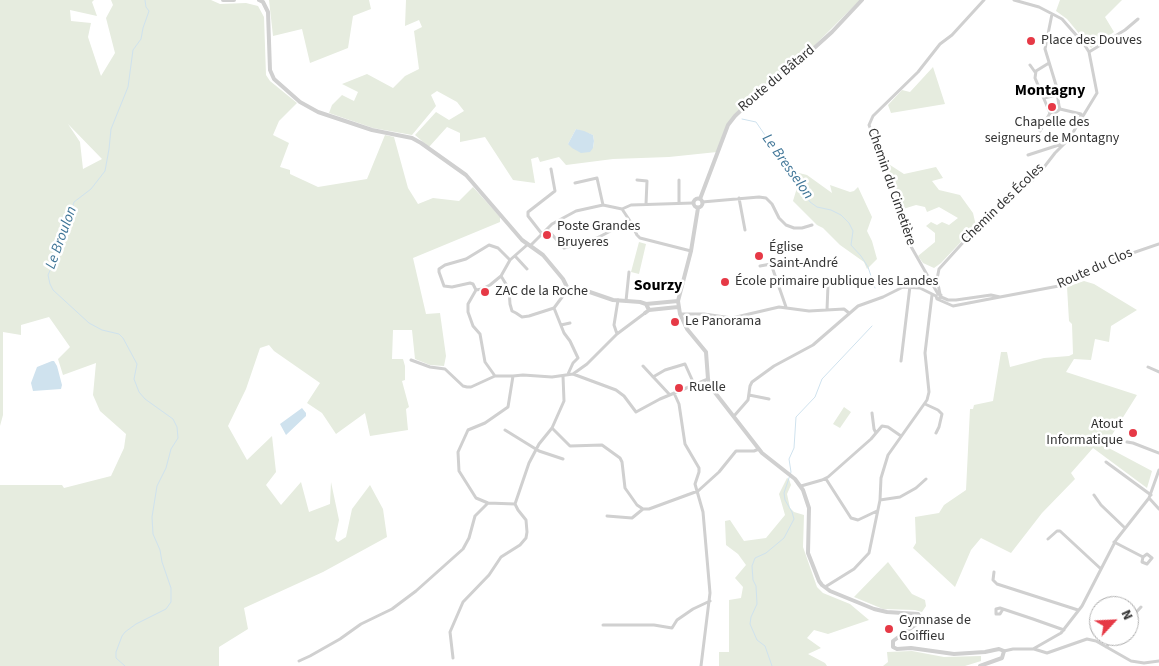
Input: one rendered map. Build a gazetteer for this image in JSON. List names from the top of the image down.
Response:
{
  "streets": {
    "street": [
      "Route du Bâtard",
      "Chemin du Cimetière",
      "Chemin des Écoles",
      "Route du Clos"
    ]
  },
  "crossings": [
    ["Chemin du Cimetière", "Chemin des Écoles"],
    ["Chemin du Cimetière", "Route du Clos"],
    ["Chemin des Écoles", "Route du Clos"]
  ],
  "districts": ["Montagny", "Sourzy"],
  "water": ["Le Bresselon", "Le Broulon"],
  "places": [
    "Place des Douves",
    "Chapelle des seigneurs de Montagny",
    "Poste Grandes Bruyeres",
    "Église Saint-André",
    "École primaire publique les Landes",
    "ZAC de la Roche",
    "Le Panorama",
    "Ruelle",
    "Atout Informatique",
    "Gymnase de Goiffieu"
  ],
  "north": "top right"
}
